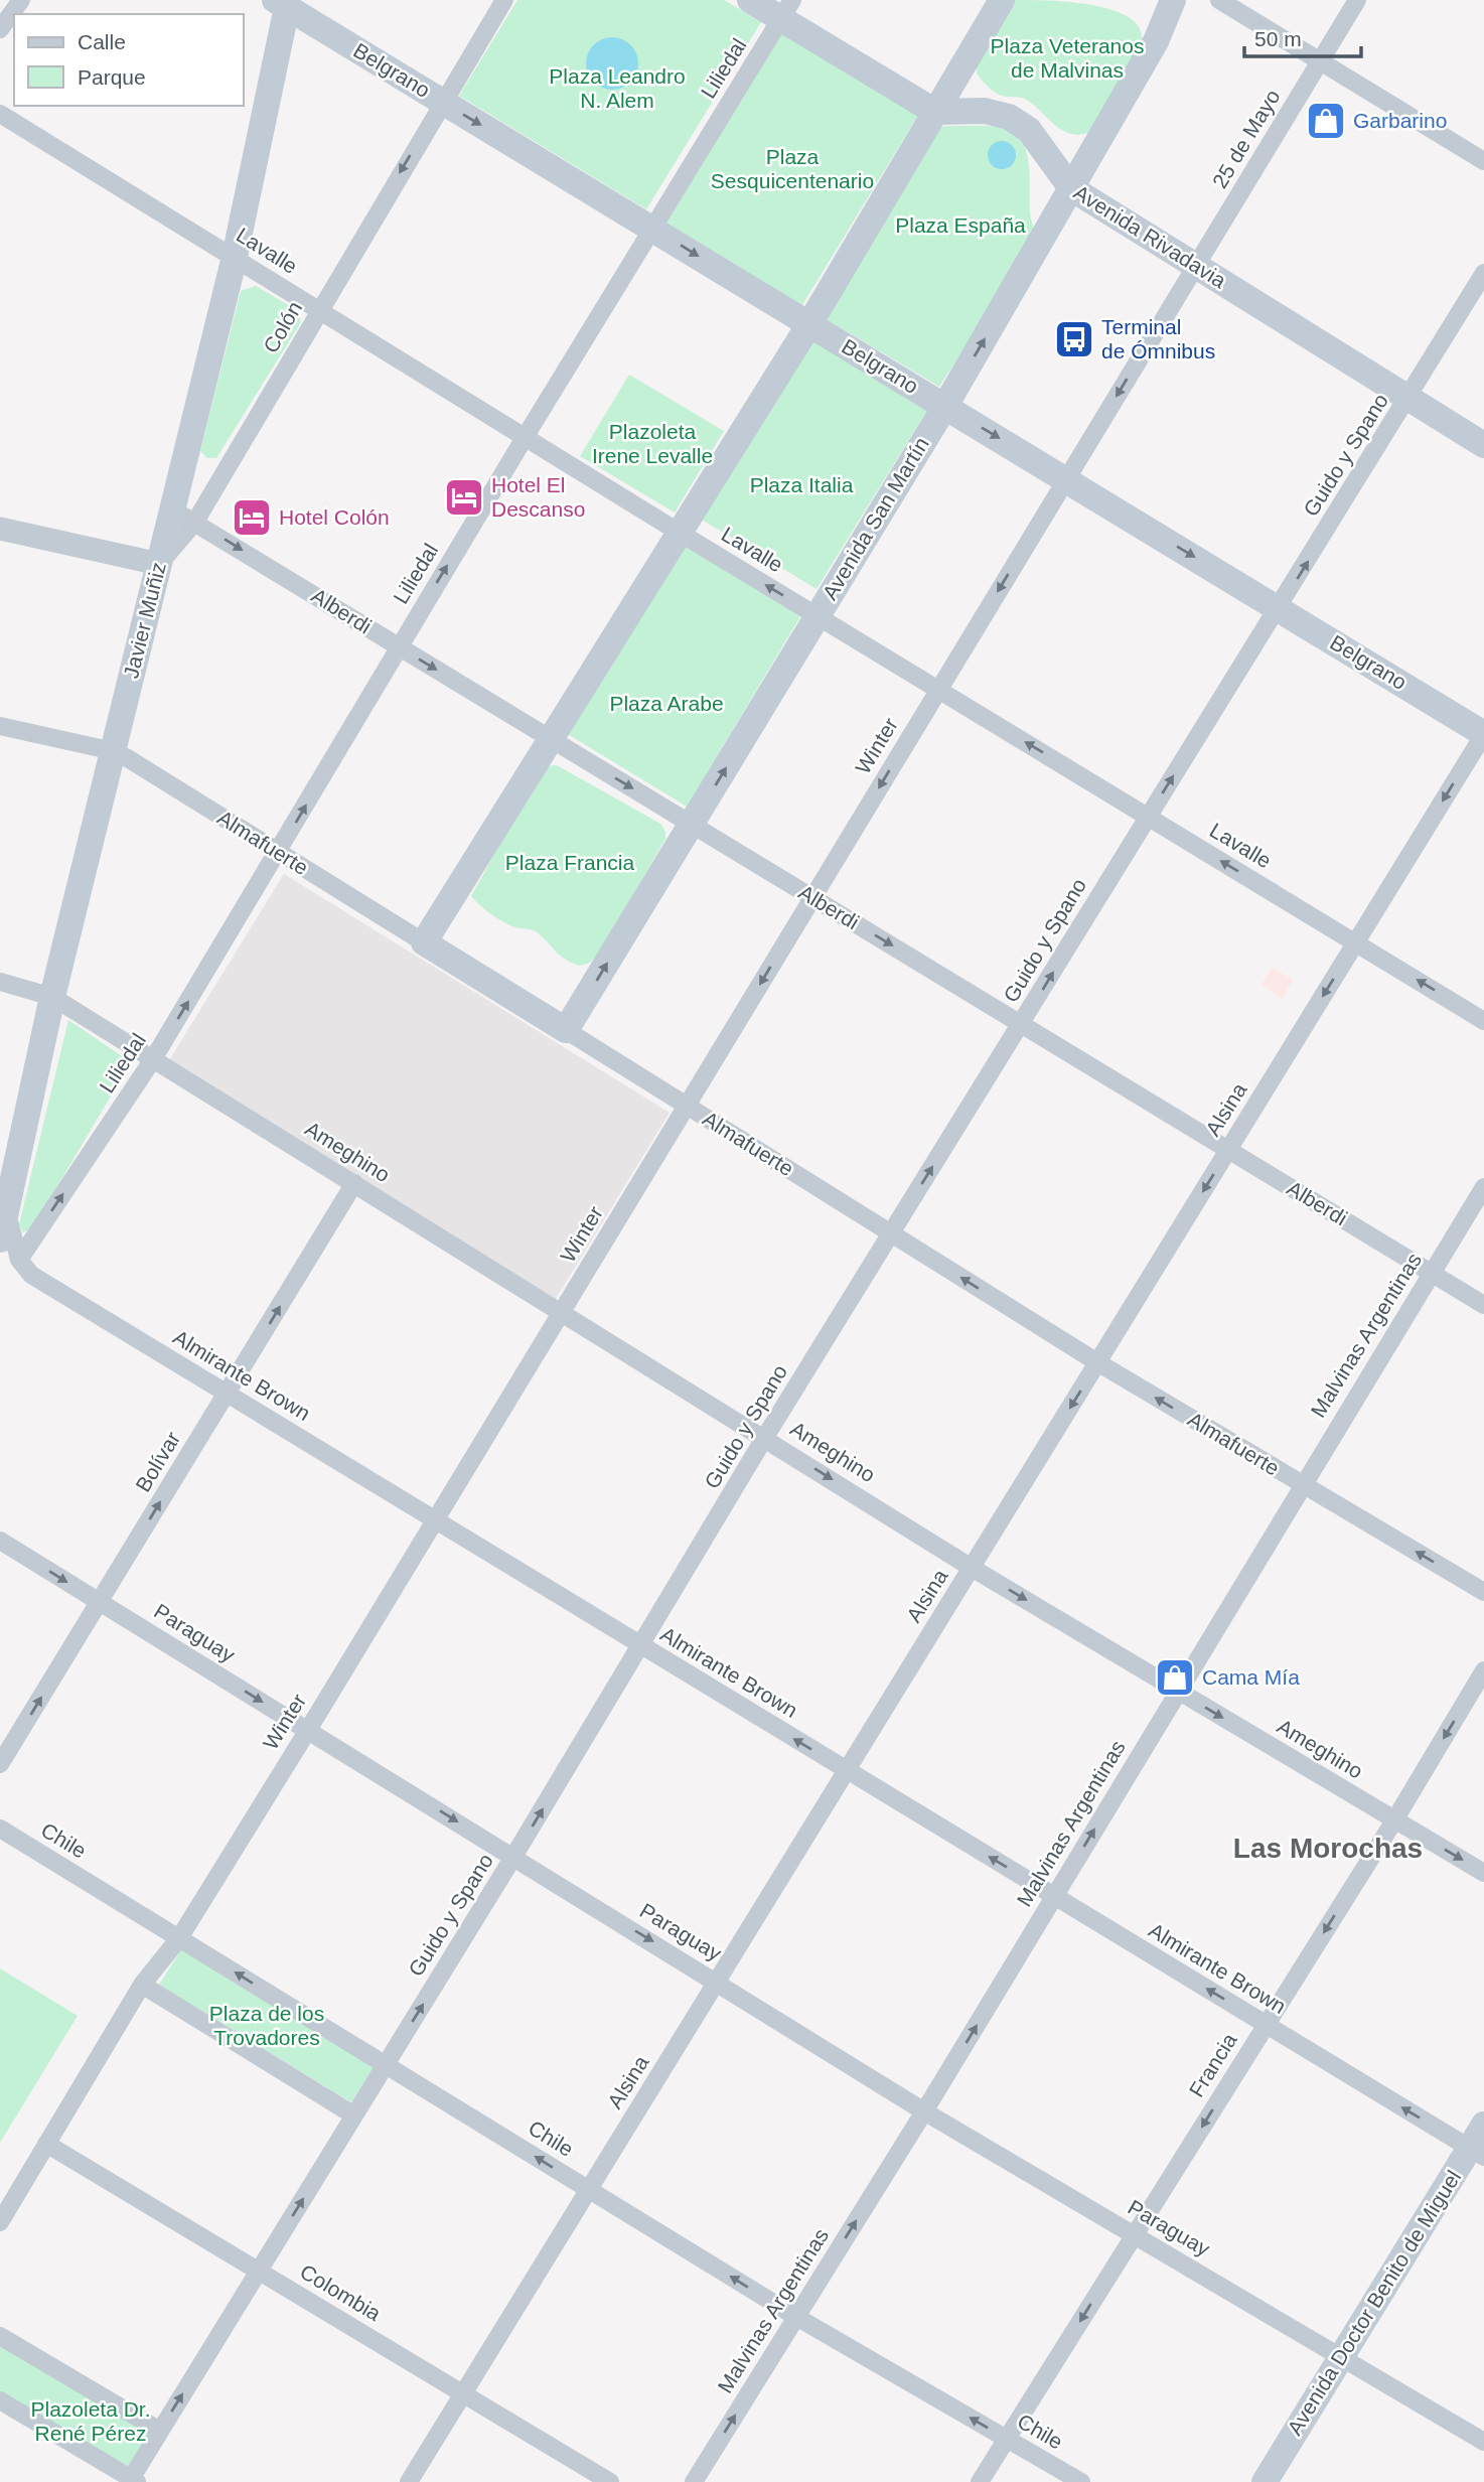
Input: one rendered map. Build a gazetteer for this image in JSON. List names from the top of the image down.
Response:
{
  "streets": {
    "main road": [
      "Belgrano",
      "Avenida Rivadavia",
      "Avenida San Martín",
      "Javier Muñiz",
      "Almafuerte",
      "Avenida Doctor Benito de Miguel"
    ],
    "street": [
      "Liliedal",
      "25 de Mayo",
      "Lavalle",
      "Colón",
      "Guido y Spano",
      "Alberdi",
      "Winter",
      "Alsina",
      "Ameghino",
      "Malvinas Argentinas",
      "Almirante Brown",
      "Bolívar",
      "Paraguay",
      "Chile",
      "Francia",
      "Colombia"
    ]
  },
  "crossings": [
    ["Liliedal", "Belgrano"],
    ["Liliedal", "Lavalle"],
    ["Liliedal", "Alberdi"],
    ["Liliedal", "Almafuerte"],
    ["Liliedal", "Ameghino"],
    ["Liliedal", "Almirante Brown"],
    ["Belgrano", "Colón"],
    ["Belgrano", "Guido y Spano"],
    ["Belgrano", "Avenida San Martín"],
    ["Belgrano", "Javier Muñiz"],
    ["Belgrano", "Winter"],
    ["Belgrano", "Alsina"],
    ["25 de Mayo", "Avenida Rivadavia"],
    ["25 de Mayo", "Winter"],
    ["Avenida Rivadavia", "Guido y Spano"],
    ["Avenida Rivadavia", "Avenida San Martín"],
    ["Avenida Rivadavia", "Winter"],
    ["Lavalle", "Colón"],
    ["Lavalle", "Guido y Spano"],
    ["Lavalle", "Avenida San Martín"],
    ["Lavalle", "Javier Muñiz"],
    ["Lavalle", "Winter"],
    ["Lavalle", "Alsina"],
    ["Colón", "Alberdi"],
    ["Colón", "Javier Muñiz"],
    ["Guido y Spano", "Alberdi"],
    ["Guido y Spano", "Almafuerte"],
    ["Guido y Spano", "Ameghino"],
    ["Guido y Spano", "Almirante Brown"],
    ["Guido y Spano", "Paraguay"],
    ["Guido y Spano", "Chile"],
    ["Guido y Spano", "Colombia"],
    ["Avenida San Martín", "Alberdi"],
    ["Avenida San Martín", "Almafuerte"],
    ["Alberdi", "Javier Muñiz"],
    ["Alberdi", "Winter"],
    ["Alberdi", "Alsina"],
    ["Alberdi", "Malvinas Argentinas"],
    ["Javier Muñiz", "Almafuerte"],
    ["Javier Muñiz", "Ameghino"],
    ["Winter", "Almafuerte"],
    ["Winter", "Ameghino"],
    ["Winter", "Almirante Brown"],
    ["Winter", "Paraguay"],
    ["Winter", "Chile"],
    ["Winter", "Colombia"],
    ["Almafuerte", "Alsina"],
    ["Almafuerte", "Malvinas Argentinas"],
    ["Alsina", "Ameghino"],
    ["Alsina", "Almirante Brown"],
    ["Alsina", "Paraguay"],
    ["Alsina", "Chile"],
    ["Alsina", "Colombia"],
    ["Ameghino", "Malvinas Argentinas"],
    ["Ameghino", "Bolívar"],
    ["Ameghino", "Francia"],
    ["Malvinas Argentinas", "Almirante Brown"],
    ["Malvinas Argentinas", "Paraguay"],
    ["Malvinas Argentinas", "Chile"],
    ["Almirante Brown", "Bolívar"],
    ["Almirante Brown", "Francia"],
    ["Almirante Brown", "Avenida Doctor Benito de Miguel"],
    ["Bolívar", "Paraguay"],
    ["Paraguay", "Francia"],
    ["Paraguay", "Avenida Doctor Benito de Miguel"],
    ["Chile", "Francia"]
  ],
  "one_way": [
    "Liliedal",
    "Belgrano",
    "Lavalle",
    "Colón",
    "Guido y Spano",
    "Alberdi",
    "Winter",
    "Almafuerte",
    "Alsina",
    "Ameghino",
    "Malvinas Argentinas",
    "Almirante Brown",
    "Bolívar",
    "Paraguay",
    "Chile",
    "Francia"
  ],
  "districts": ["Las Morochas"],
  "parks": [
    "Plaza Veteranos de Malvinas",
    "Plaza Leandro N. Alem",
    "Plaza Sesquicentenario",
    "Plaza España",
    "Plazoleta Irene Levalle",
    "Plaza Italia",
    "Plaza Arabe",
    "Plaza Francia",
    "Plaza de los Trovadores",
    "Plazoleta Dr. René Pérez"
  ],
  "places": {
    "shop": ["Garbarino", "Cama Mía"],
    "bus stop": ["Terminal de Ómnibus"],
    "hotel": ["Hotel El Descanso", "Hotel Colón"]
  },
  "legend": ["Calle", "Parque"],
  "scale_bar": "50 m"
}
